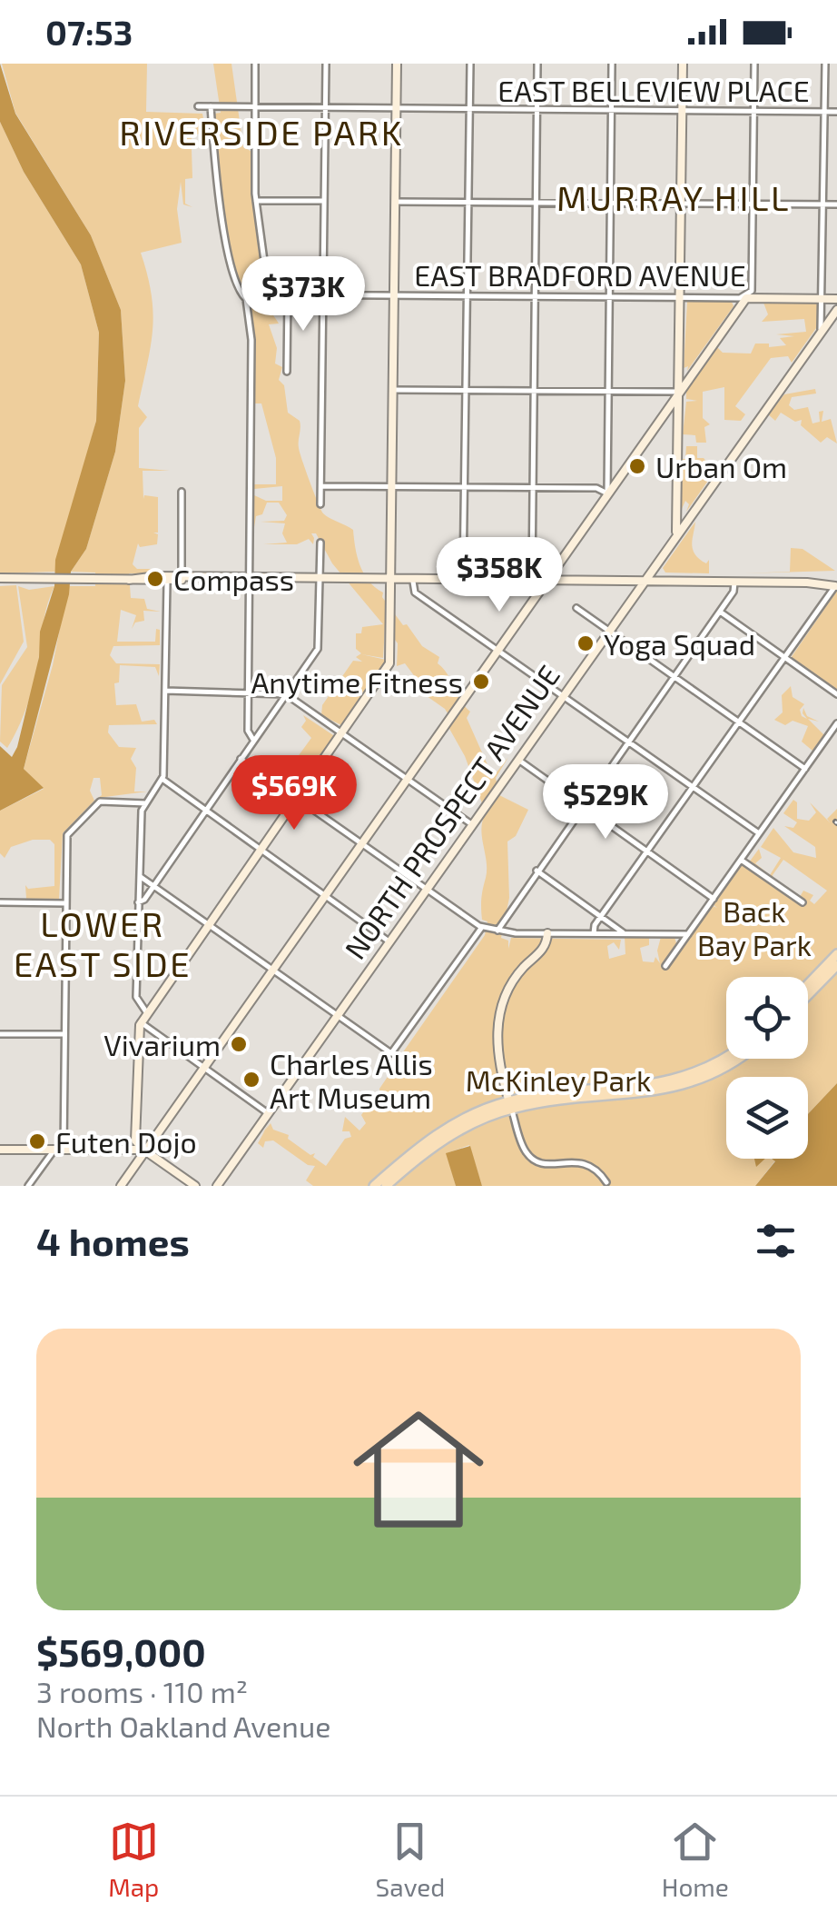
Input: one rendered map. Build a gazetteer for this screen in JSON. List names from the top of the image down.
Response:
{
  "streets": {
    "main road": ["EAST BRADFORD AVENUE", "NORTH PROSPECT AVENUE"],
    "street": ["EAST BELLEVIEW PLACE"]
  },
  "districts": ["RIVERSIDE PARK", "MURRAY HILL", "LOWER EAST SIDE"],
  "parks": ["Back Bay Park", "McKinley Park"],
  "places": [
    "Urban Om",
    "Compass",
    "Yoga Squad",
    "Anytime Fitness",
    "Vivarium",
    "Charles Allis Art Museum",
    "Futen Dojo"
  ],
  "page": {
    "status": "07:53",
    "price": [
      "$373K",
      "$358K",
      "$569K",
      "$529K"
    ],
    "heading": "4 homes",
    "list": [
      {
        "name": "$569,000",
        "note": "3 rooms · 110 m² · North Oakland Avenue"
      }
    ],
    "tabs": ["Map", "Saved", "Home"]
  }
}
